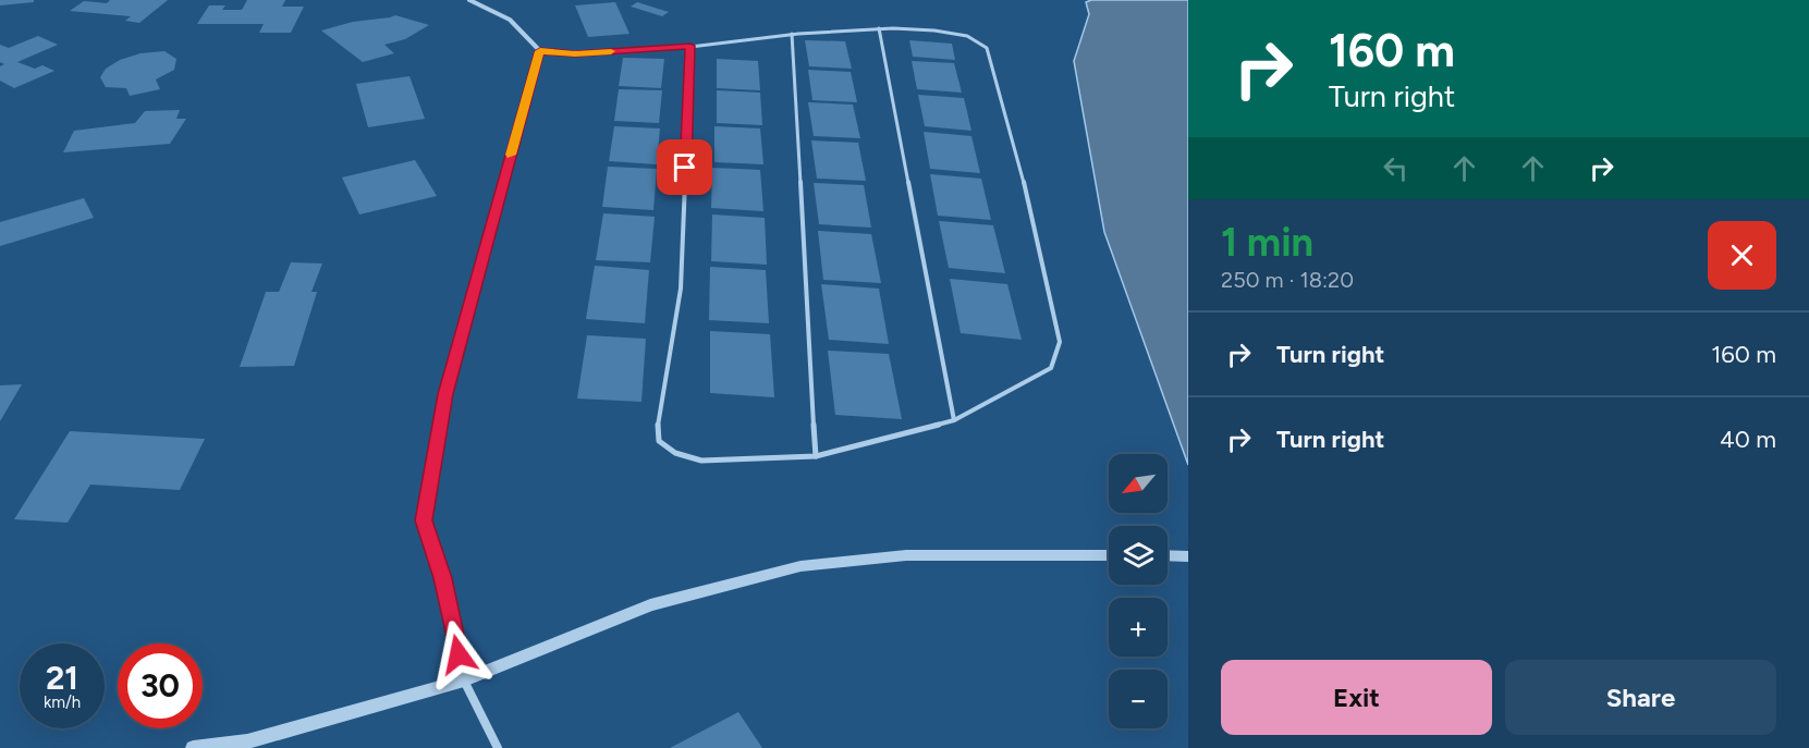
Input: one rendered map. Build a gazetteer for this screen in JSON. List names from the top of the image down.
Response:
{
  "north": "bottom left",
  "page": {
    "turn": ["160 m", "Turn right"],
    "heading": ["1 min", "250 m · 18:20"],
    "list": [
      {
        "name": "Turn right",
        "value": "160 m"
      },
      {
        "name": "Turn right",
        "value": "40 m"
      }
    ],
    "map_buttons": ["+", "−"],
    "speed": "21 km/h",
    "limit": "30",
    "buttons": ["Exit", "Share"]
  }
}
